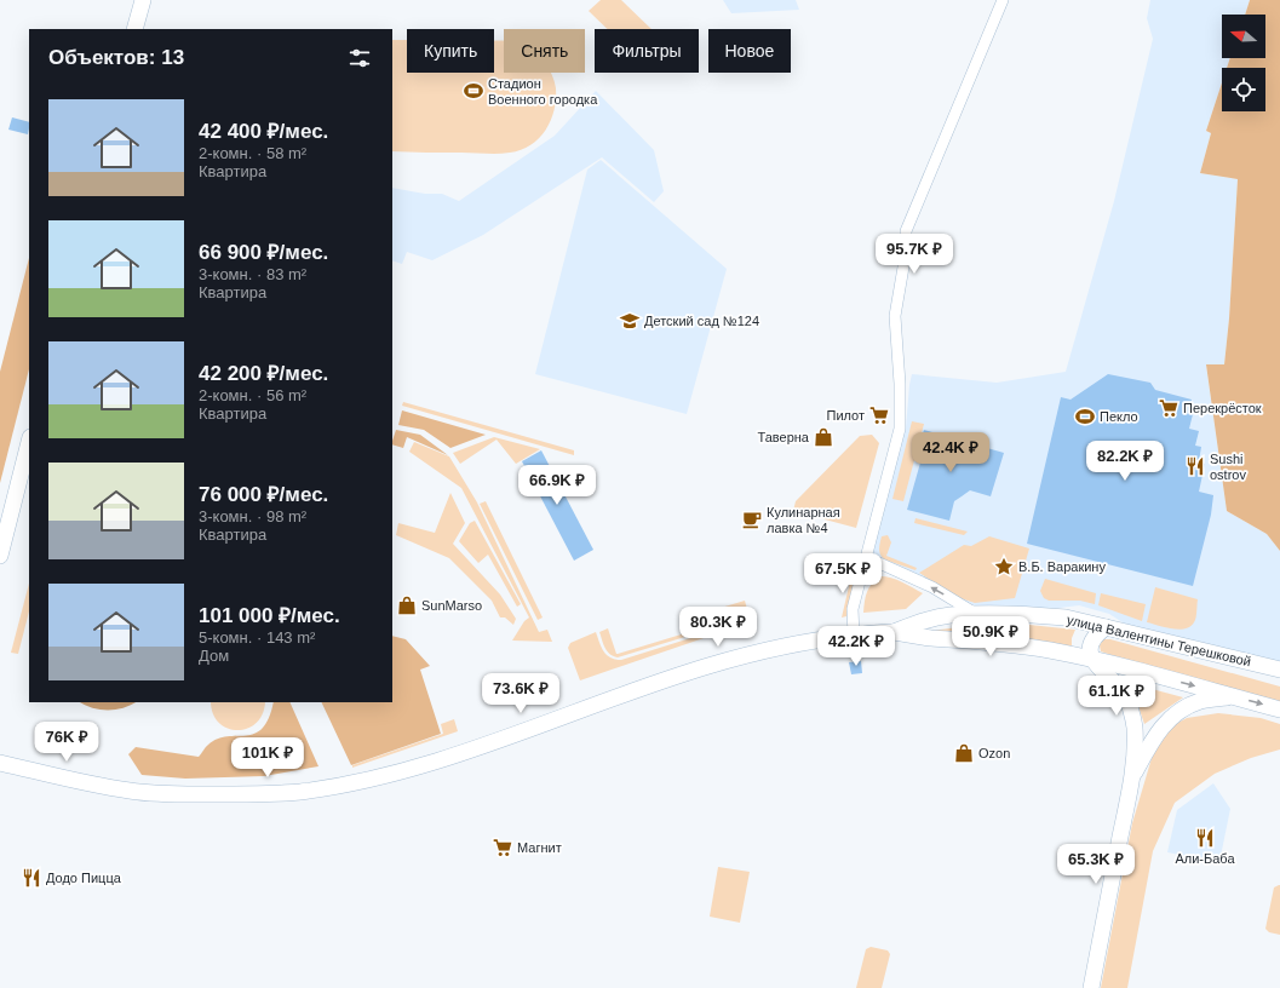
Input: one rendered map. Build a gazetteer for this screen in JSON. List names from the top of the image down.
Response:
{
  "streets": {
    "main road": ["улица Валентины Терешковой"]
  },
  "places": {
    "sports": ["Стадион Военного городка", "Пекло"],
    "school or university": ["Детский сад №124"],
    "supermarket": ["Перекрёсток", "Пилот", "Магнит"],
    "shop": ["Таверна", "SunMarso", "Ozon"],
    "restaurant": ["Sushi ostrov", "Али-Баба", "Додо Пицца"],
    "cafe": ["Кулинарная лавка №4"],
    "place": ["В.Б. Варакину"]
  },
  "north": "left",
  "page": {
    "chip": [
      "Купить",
      "Снять",
      "Фильтры",
      "Новое"
    ],
    "heading": "Объектов: 13",
    "list": [
      {
        "name": "42 400 ₽/мес.",
        "note": "2-комн. · 58 m² · Квартира"
      },
      {
        "name": "66 900 ₽/мес.",
        "note": "3-комн. · 83 m² · Квартира"
      },
      {
        "name": "42 200 ₽/мес.",
        "note": "2-комн. · 56 m² · Квартира"
      },
      {
        "name": "76 000 ₽/мес.",
        "note": "3-комн. · 98 m² · Квартира"
      },
      {
        "name": "101 000 ₽/мес.",
        "note": "5-комн. · 143 m² · Дом"
      }
    ],
    "price": [
      "95.7K ₽",
      "42.4K ₽",
      "82.2K ₽",
      "66.9K ₽",
      "67.5K ₽",
      "80.3K ₽",
      "50.9K ₽",
      "42.2K ₽",
      "73.6K ₽",
      "61.1K ₽",
      "76K ₽",
      "101K ₽",
      "65.3K ₽"
    ]
  }
}
